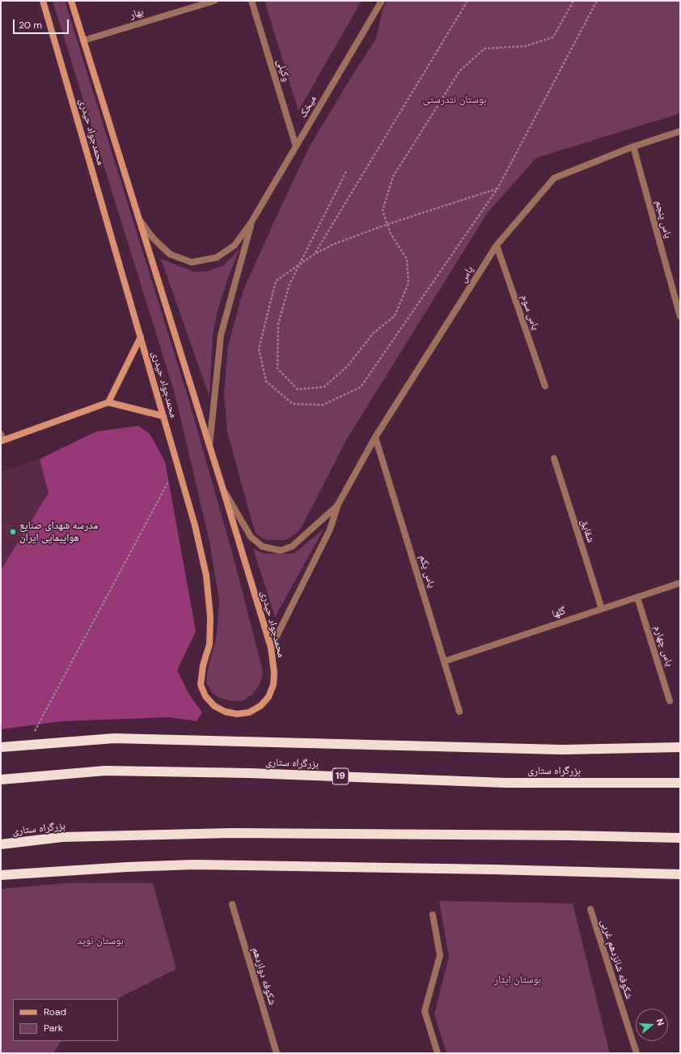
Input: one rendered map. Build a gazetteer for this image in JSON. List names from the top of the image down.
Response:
{
  "streets": {
    "highway": ["بزرگراه ستاری", "19"],
    "street": [
      "بهار",
      "وکیلی",
      "میخک",
      "محمدجواد حیدری",
      "یاس پنجم",
      "یاس",
      "یاس سوم",
      "شقایق",
      "یاس یکم",
      "گلها",
      "یاس چهارم",
      "شکوفه شانزدهم غربی",
      "شکوفه دوازدهم"
    ]
  },
  "crossings": [
    ["بهار", "محمدجواد حیدری"],
    ["وکیلی", "میخک"],
    ["یاس پنجم", "یاس"],
    ["یاس", "یاس سوم"],
    ["یاس", "یاس یکم"],
    ["شقایق", "گلها"],
    ["یاس یکم", "گلها"],
    ["گلها", "یاس چهارم"]
  ],
  "parks": ["بوستان نتدرستی", "بوستان نوید", "بوستان ایثار"],
  "places": ["مدرسه شهدای صنایع هواپیمایی ایران"],
  "legend": ["Road", "Park"],
  "scale_bar": "20 m",
  "north": "right"
}
